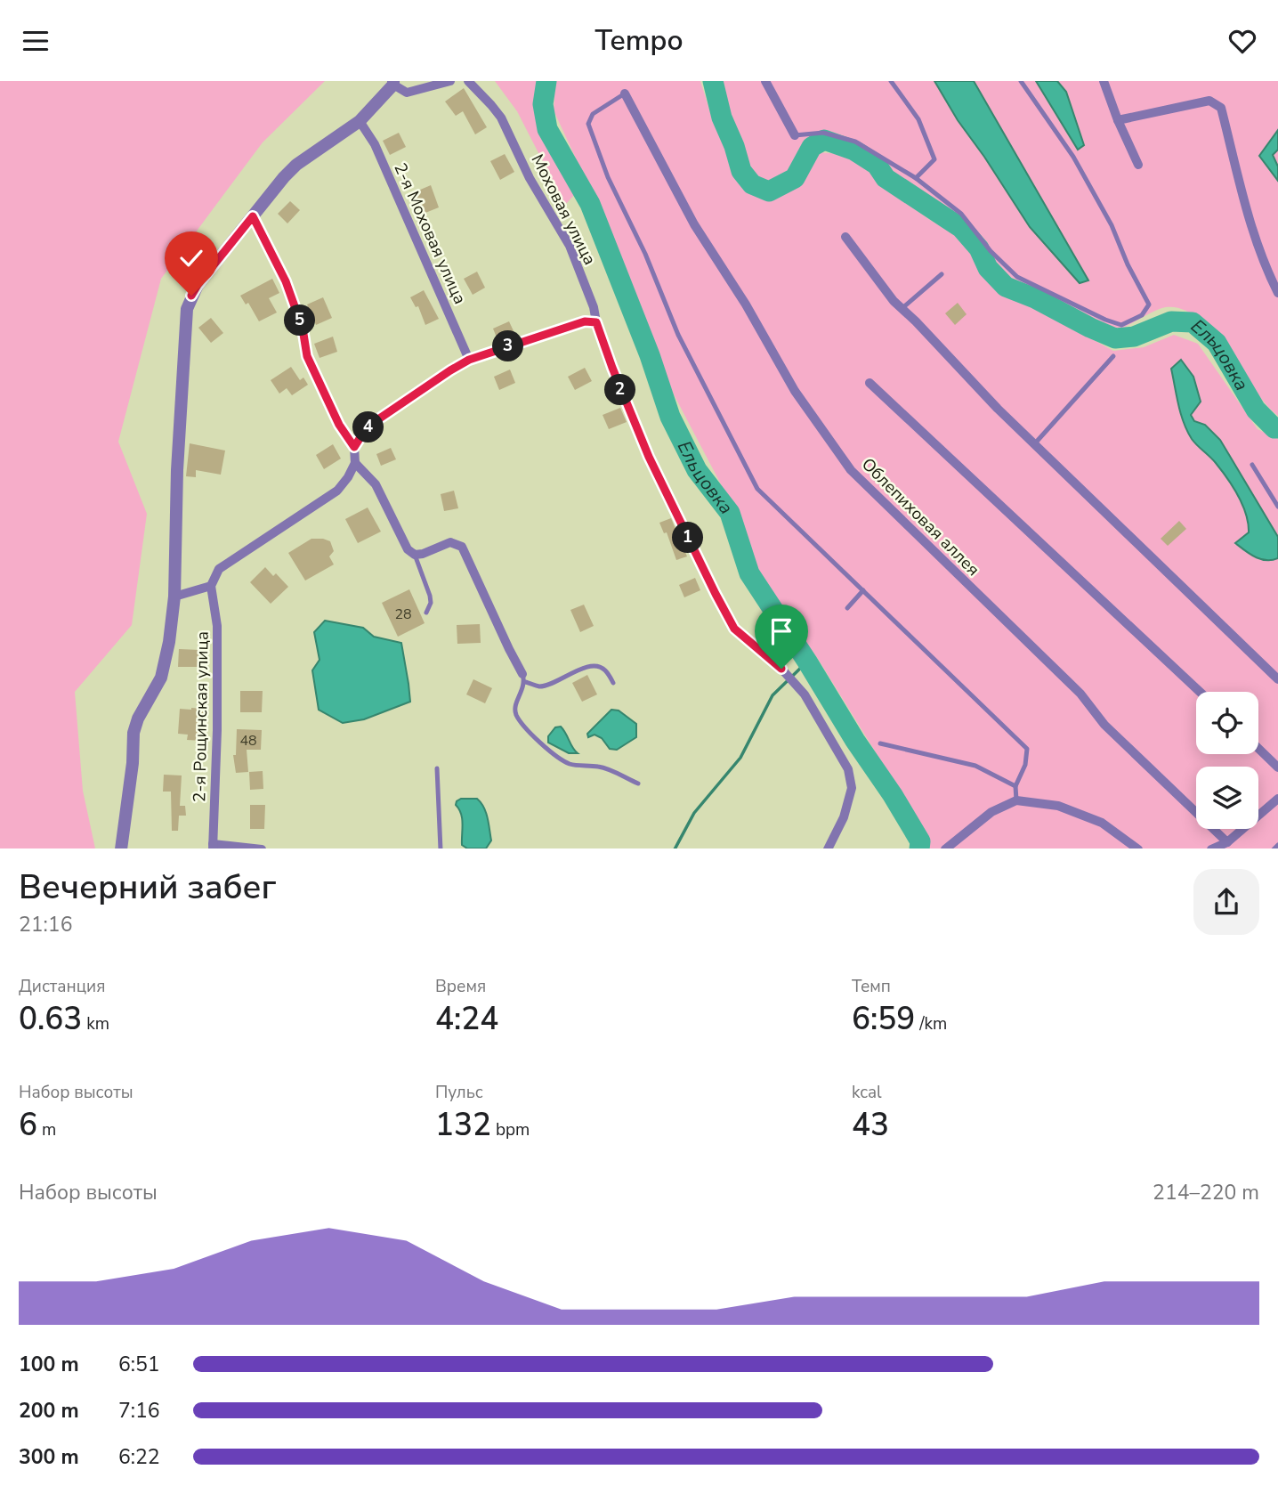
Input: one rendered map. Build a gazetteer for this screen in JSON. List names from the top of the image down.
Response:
{
  "streets": {
    "street": [
      "Моховая улица",
      "2-я Моховая улица",
      "Облепиховая аллея",
      "2-я Рощинская улица"
    ]
  },
  "water": ["Ельцовка"],
  "house_numbers": ["28", "48"],
  "page": {
    "header": "Tempo",
    "pins": [
      "5",
      "3",
      "2",
      "4",
      "1"
    ],
    "heading": ["Вечерний забег", "21:16"],
    "stats": [
      ["Дистанция", "0.63 km"],
      ["Время", "4:24"],
      ["Темп", "6:59 /km"],
      ["Набор высоты", "6 m"],
      ["Пульс", "132 bpm"],
      ["kcal", "43"]
    ],
    "chart": ["Набор высоты", "214–220 m"],
    "list": [
      {
        "name": "100 m",
        "note": "6:51"
      },
      {
        "name": "200 m",
        "note": "7:16"
      },
      {
        "name": "300 m",
        "note": "6:22"
      }
    ]
  }
}
